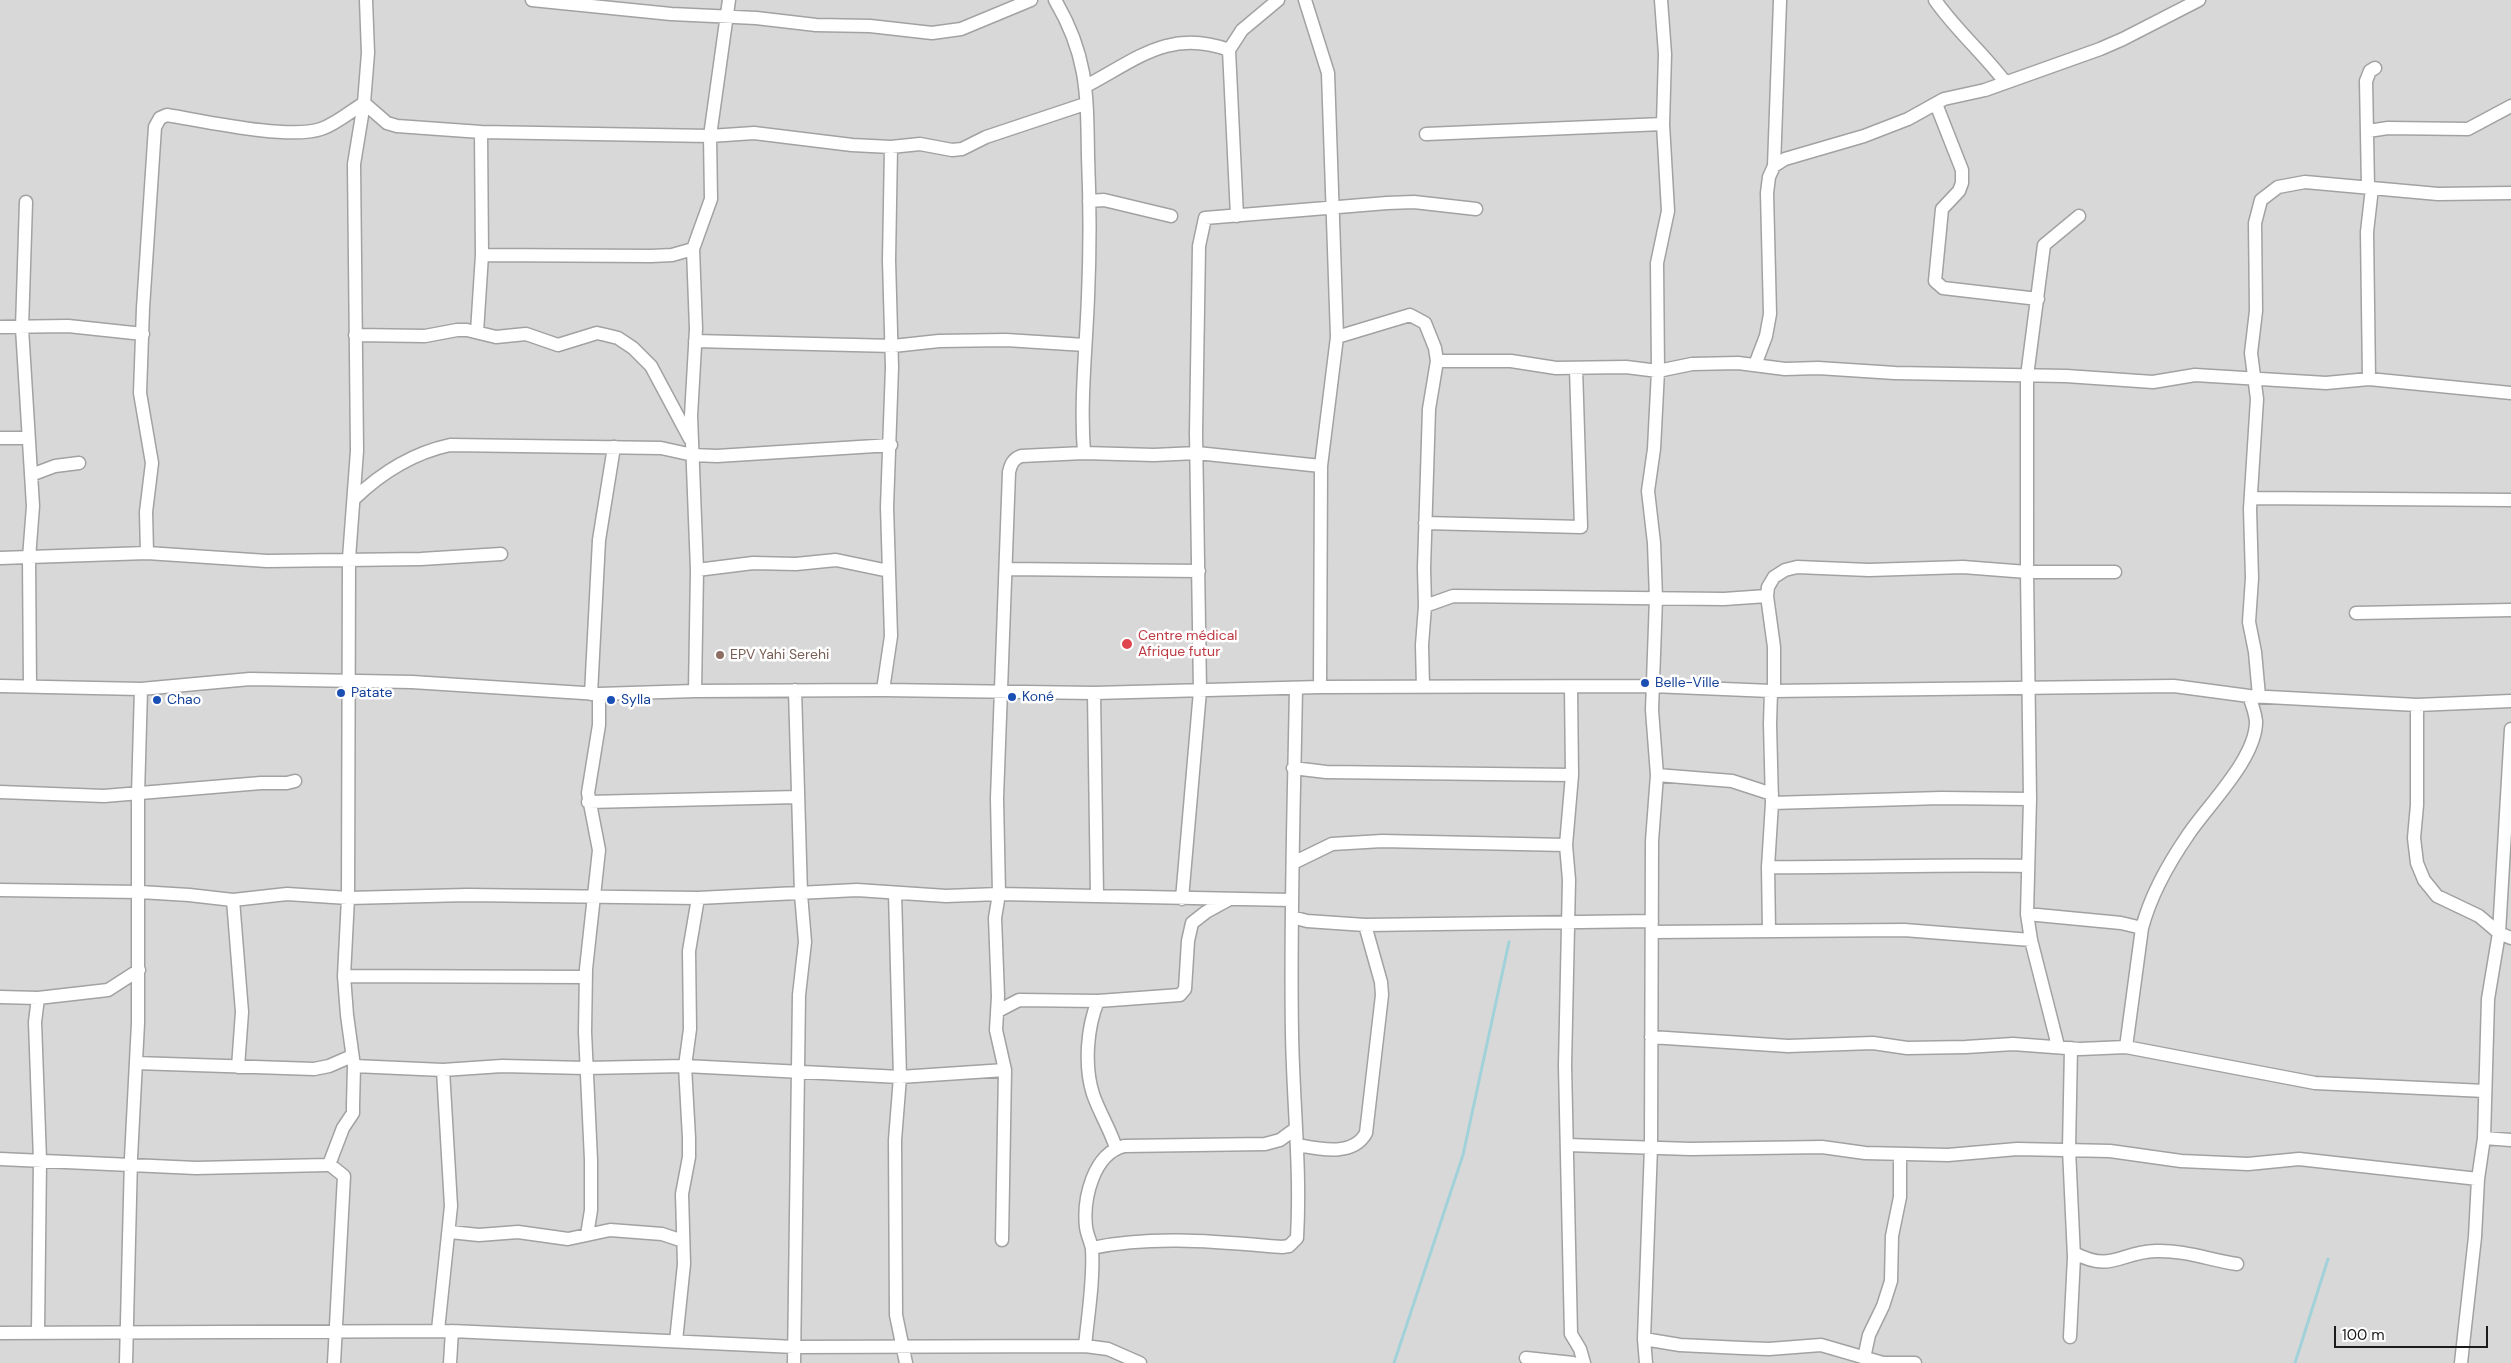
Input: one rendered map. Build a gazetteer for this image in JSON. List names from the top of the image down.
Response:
{
  "places": [
    "Centre médical Afrique futur",
    "EPV Yahi Serehi",
    "Belle-Ville",
    "Patate",
    "Koné",
    "Chao",
    "Sylla"
  ],
  "scale_bar": "100 m"
}
